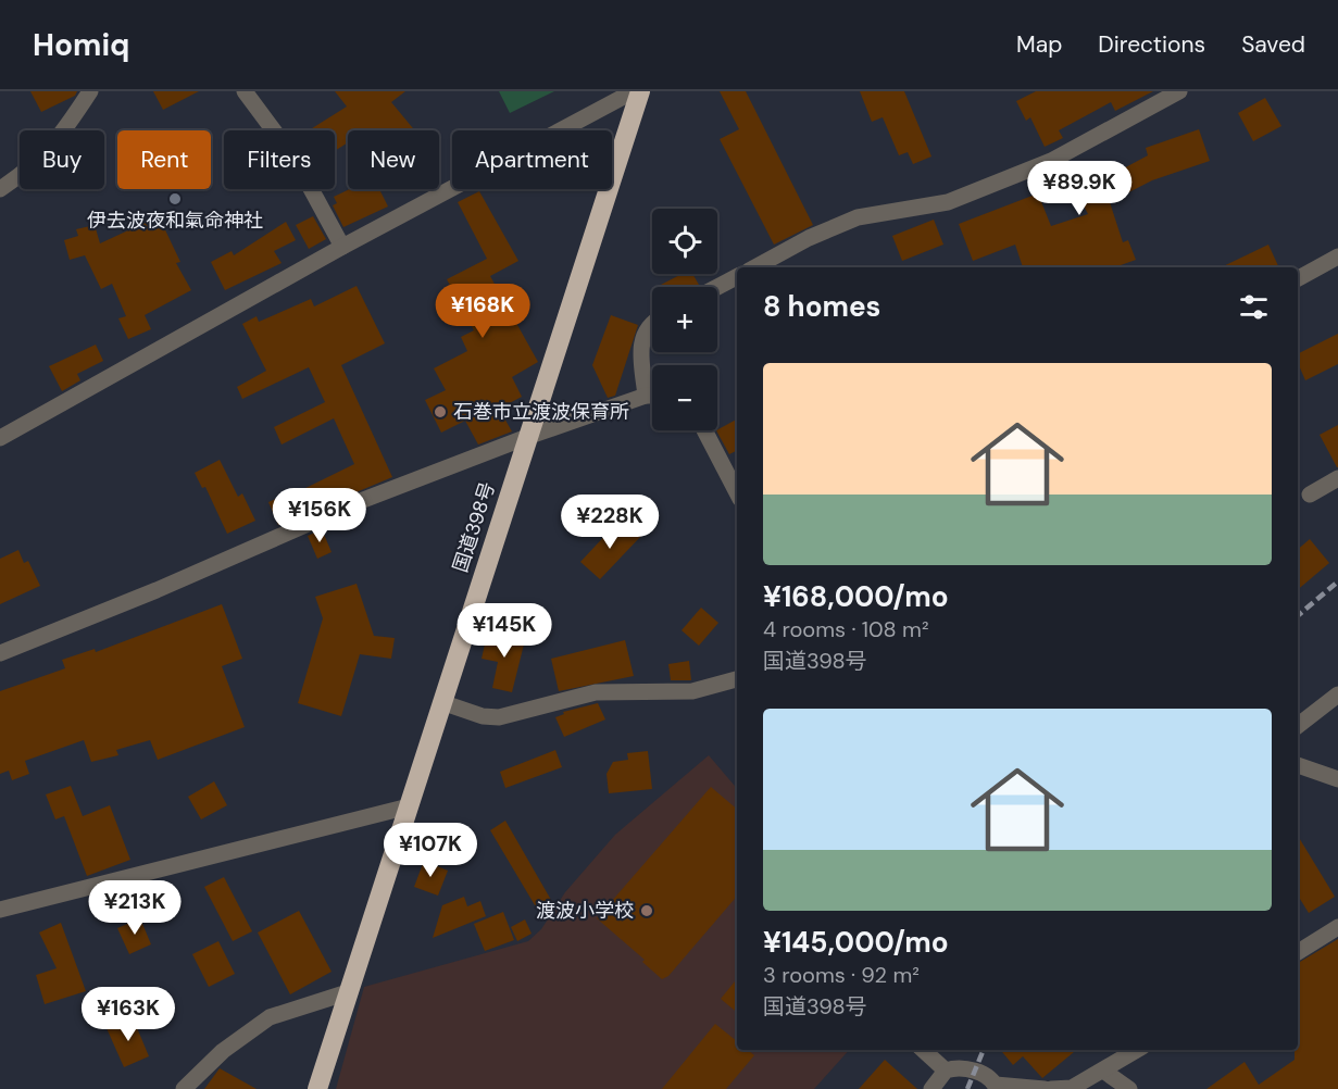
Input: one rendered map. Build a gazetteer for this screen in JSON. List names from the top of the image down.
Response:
{
  "streets": {
    "highway": ["国道398号"]
  },
  "places": ["伊去波夜和氣命神社", "石巻市立渡波保育所", "渡波小学校"],
  "page": {
    "header": "Homiq",
    "nav": ["Map", "Directions", "Saved"],
    "chip": [
      "Buy",
      "Rent",
      "Filters",
      "New",
      "Apartment"
    ],
    "price": [
      "¥89.9K",
      "¥168K",
      "¥156K",
      "¥228K",
      "¥145K",
      "¥107K",
      "¥213K",
      "¥163K"
    ],
    "map_buttons": ["+", "−"],
    "heading": "8 homes",
    "list": [
      {
        "name": "¥168,000/mo",
        "note": "4 rooms · 108 m² · 国道398号"
      },
      {
        "name": "¥145,000/mo",
        "note": "3 rooms · 92 m² · 国道398号"
      }
    ]
  }
}
